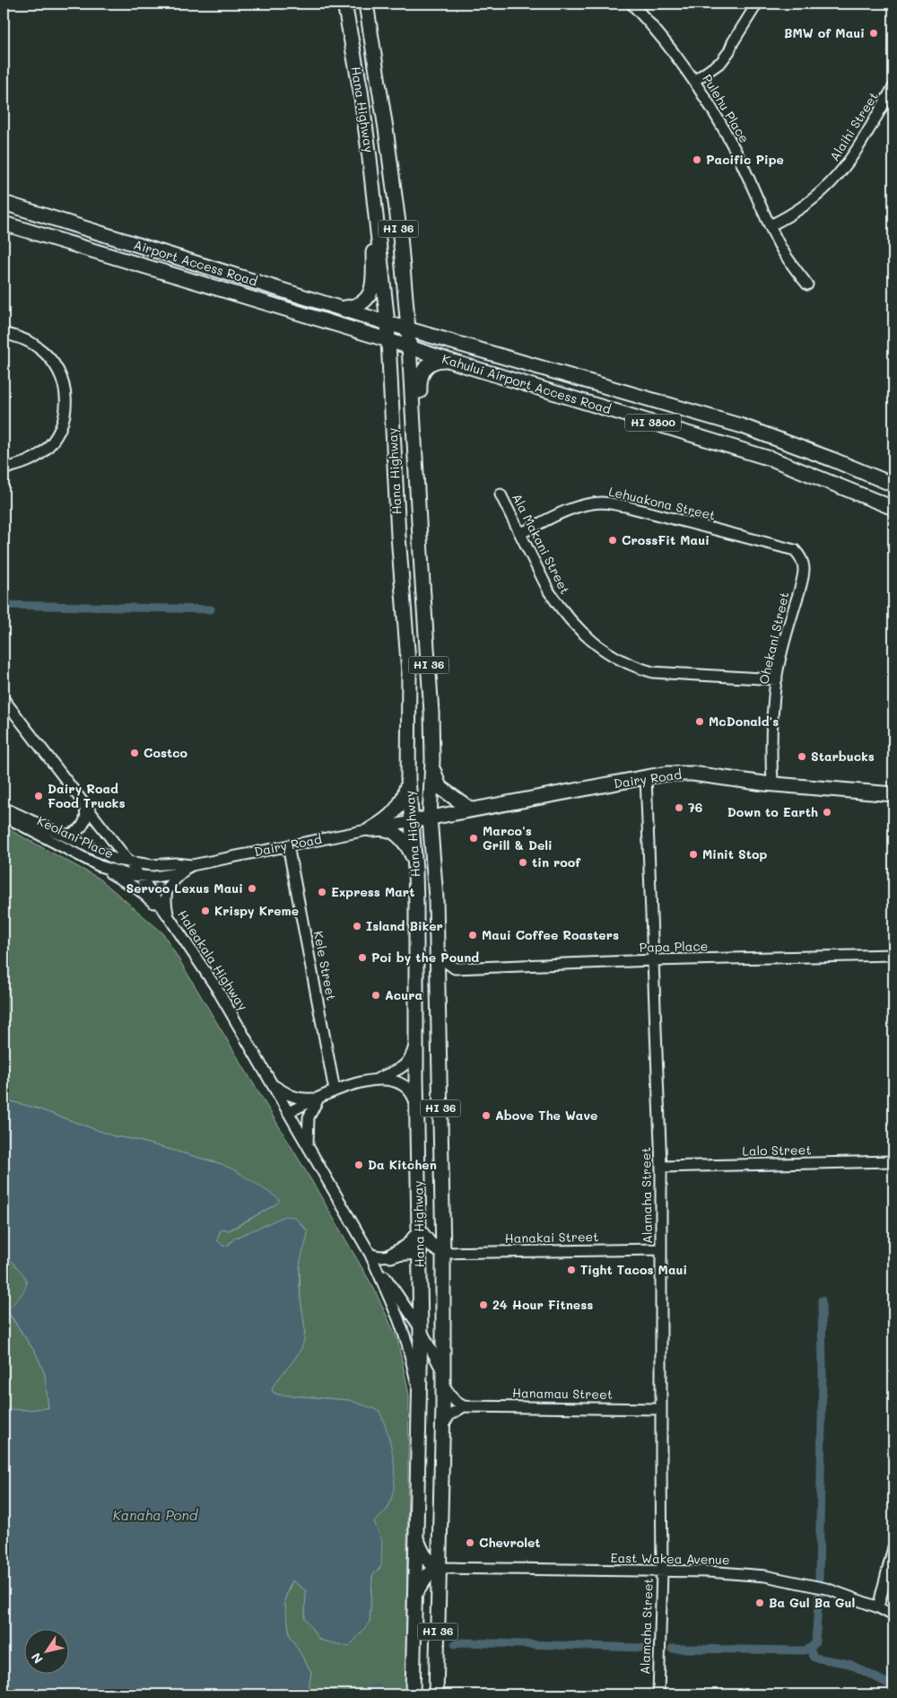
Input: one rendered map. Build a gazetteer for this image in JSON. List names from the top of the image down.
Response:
{
  "streets": {
    "main road": [
      "Hana Highway",
      "HI 36",
      "Airport Access Road",
      "Kahului Airport Access Road",
      "HI 3800",
      "Dairy Road"
    ],
    "street": [
      "Pulehu Place",
      "Alaihi Street",
      "Lehuakona Street",
      "Ala Makani Street",
      "Ohekani Street",
      "Keolani Place",
      "Papa Place",
      "Haleakala Highway",
      "Kele Street",
      "Lalo Street",
      "Alamaha Street",
      "Hanakai Street",
      "Hanamau Street",
      "East Wakea Avenue"
    ]
  },
  "crossings": [
    ["Pulehu Place", "Alaihi Street"],
    ["Hana Highway", "HI 36"],
    ["Hana Highway", "Airport Access Road"],
    ["Hana Highway", "Kahului Airport Access Road"],
    ["Hana Highway", "Dairy Road"],
    ["Hana Highway", "Haleakala Highway"],
    ["Hana Highway", "Hanakai Street"],
    ["Hana Highway", "East Wakea Avenue"],
    ["HI 36", "East Wakea Avenue"],
    ["Airport Access Road", "Kahului Airport Access Road"],
    ["Lehuakona Street", "Ala Makani Street"],
    ["Lehuakona Street", "Ohekani Street"],
    ["Ala Makani Street", "Ohekani Street"],
    ["Ohekani Street", "Dairy Road"],
    ["Dairy Road", "Keolani Place"],
    ["Dairy Road", "Haleakala Highway"],
    ["Dairy Road", "Kele Street"],
    ["Dairy Road", "Alamaha Street"],
    ["Keolani Place", "Haleakala Highway"],
    ["Papa Place", "Alamaha Street"],
    ["Lalo Street", "Alamaha Street"],
    ["Alamaha Street", "Hanakai Street"],
    ["Alamaha Street", "Hanamau Street"],
    ["Alamaha Street", "East Wakea Avenue"]
  ],
  "water": ["Kanaha Pond"],
  "places": [
    "BMW of Maui",
    "Pacific Pipe",
    "CrossFit Maui",
    "McDonald's",
    "Costco",
    "Starbucks",
    "Dairy Road Food Trucks",
    "76",
    "Down to Earth",
    "Marco's Grill & Deli",
    "Minit Stop",
    "tin roof",
    "Servco Lexus Maui",
    "Express Mart",
    "Krispy Kreme",
    "Island Biker",
    "Maui Coffee Roasters",
    "Poi by the Pound",
    "Acura",
    "Above The Wave",
    "Da Kitchen",
    "Tight Tacos Maui",
    "24 Hour Fitness",
    "Chevrolet",
    "Ba Gul Ba Gul"
  ],
  "north": "bottom left"
}
